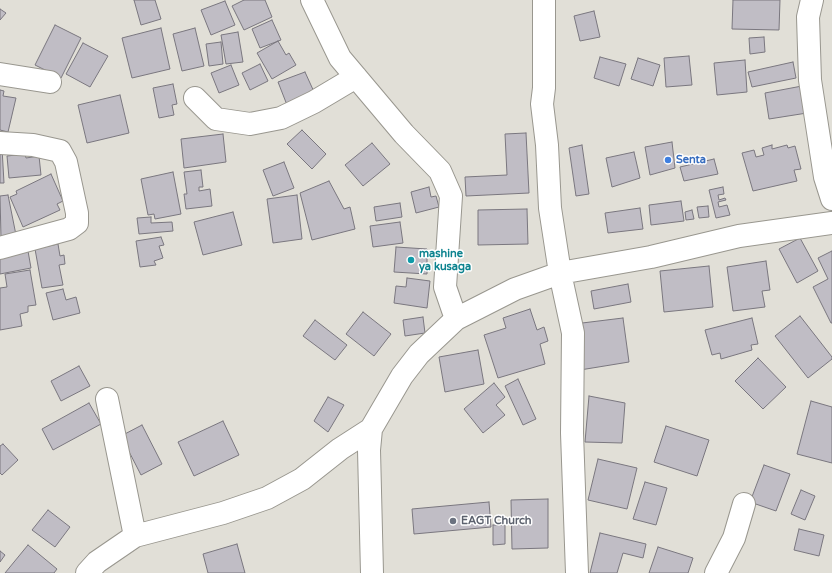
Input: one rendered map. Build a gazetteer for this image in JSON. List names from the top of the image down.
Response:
{
  "places": ["Senta", "mashine ya kusaga", "EAGT Church"]
}
